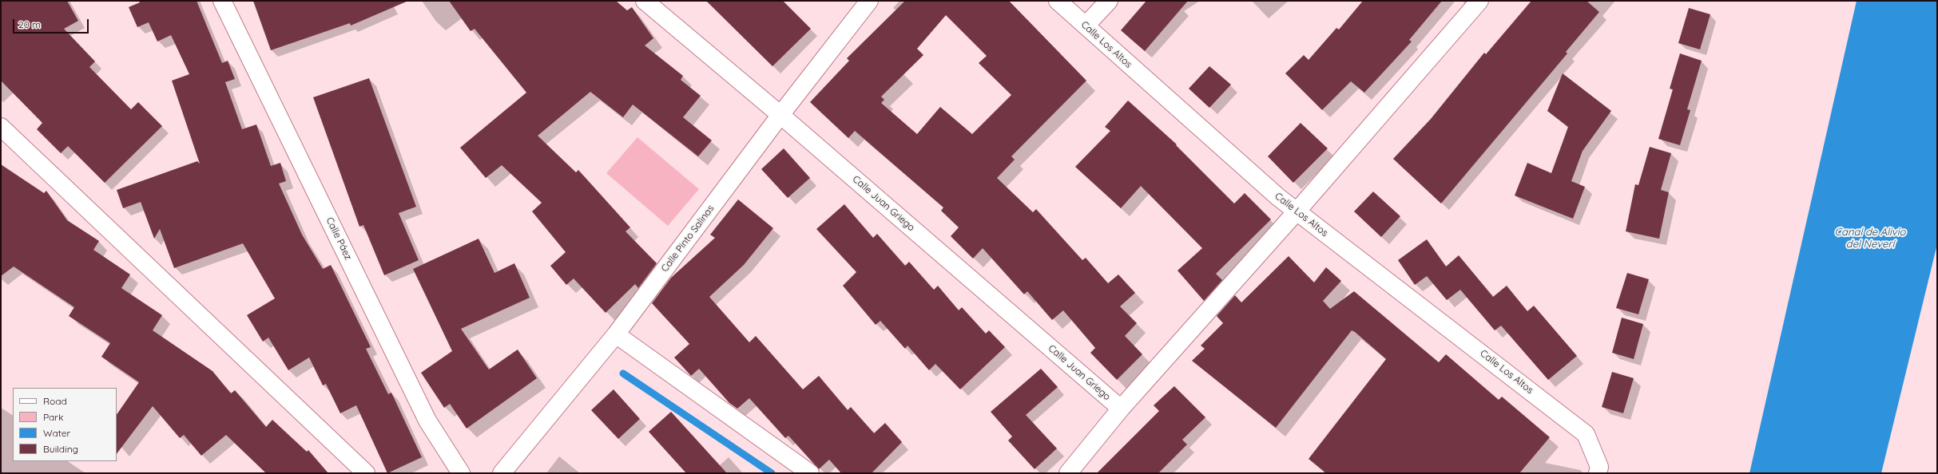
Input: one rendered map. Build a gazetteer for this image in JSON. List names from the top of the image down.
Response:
{
  "streets": {
    "street": [
      "Calle Los Altos",
      "Calle Juan Griego",
      "Calle Páez",
      "Calle Pinto Salinas"
    ]
  },
  "crossings": [
    ["Calle Juan Griego", "Calle Pinto Salinas"]
  ],
  "water": ["Canal de Alivio del Neverí"],
  "legend": [
    "Road",
    "Park",
    "Water",
    "Building"
  ],
  "scale_bar": "20 m"
}
